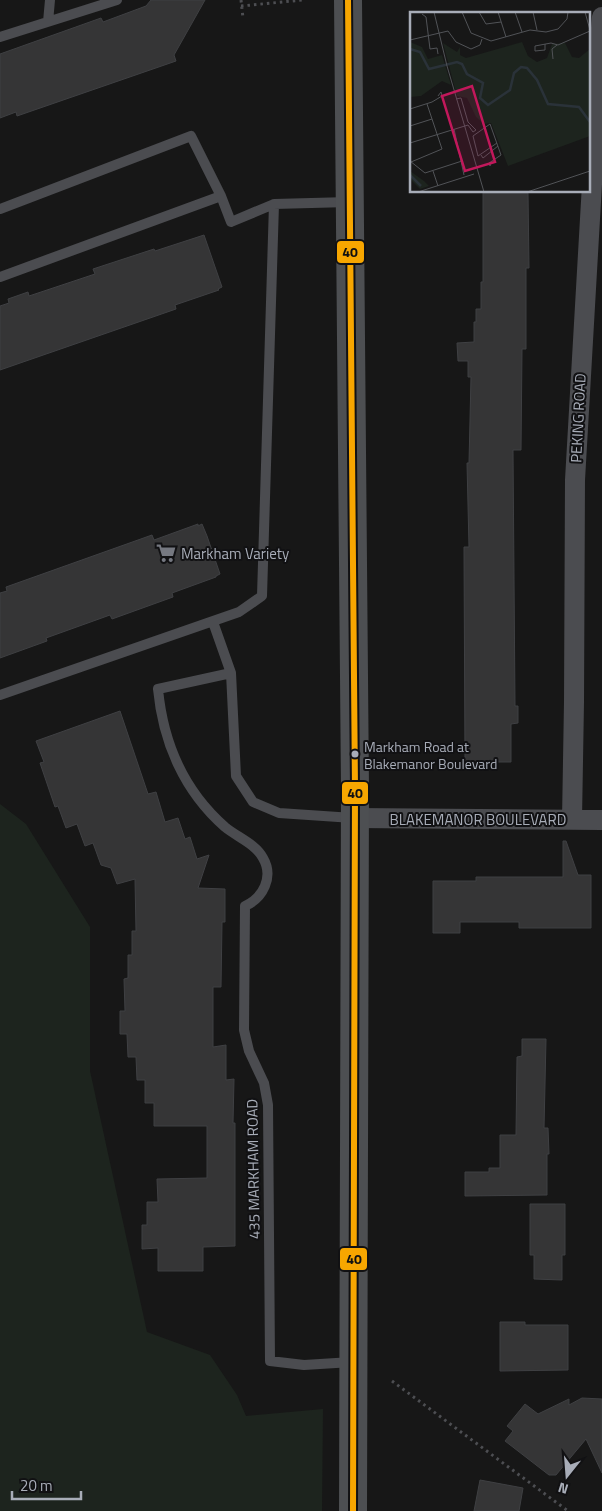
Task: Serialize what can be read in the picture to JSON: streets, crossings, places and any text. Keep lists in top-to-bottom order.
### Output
{
  "streets": {
    "street": ["PEKING ROAD", "BLAKEMANOR BOULEVARD"],
    "lane": ["435 MARKHAM ROAD"]
  },
  "crossings": [
    ["PEKING ROAD", "BLAKEMANOR BOULEVARD"]
  ],
  "places": {
    "supermarket": ["Markham Variety"],
    "other": ["Markham Road at Blakemanor Boulevard"]
  },
  "lines": ["transit line 40"],
  "scale_bar": "20 m",
  "north": "bottom"
}
